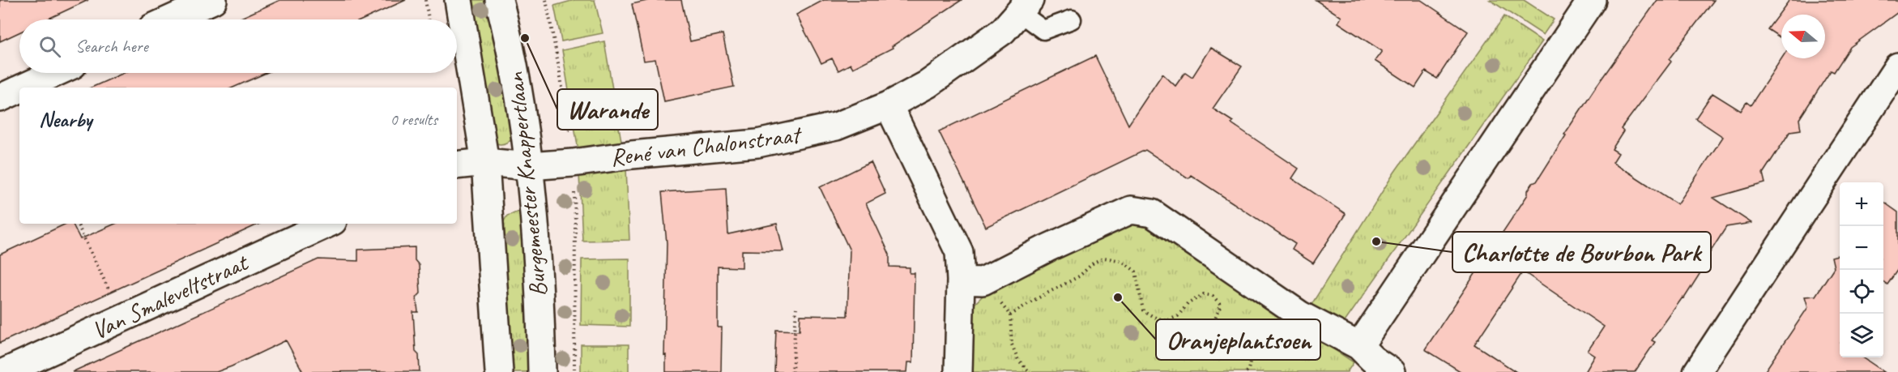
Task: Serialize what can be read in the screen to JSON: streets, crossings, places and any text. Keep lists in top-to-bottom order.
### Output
{
  "streets": {
    "street": ["René van Chalonstraat", "Burgemeester Knappertlaan", "Van Smaleveltstraat"]
  },
  "crossings": [
    ["René van Chalonstraat", "Burgemeester Knappertlaan"]
  ],
  "places": ["Warande", "Charlotte de Bourbon Park", "Oranjeplantsoen"],
  "north": "left",
  "page": {
    "search": "Search here",
    "heading": ["Nearby", "0 results"],
    "map_buttons": ["+", "−"]
  }
}
